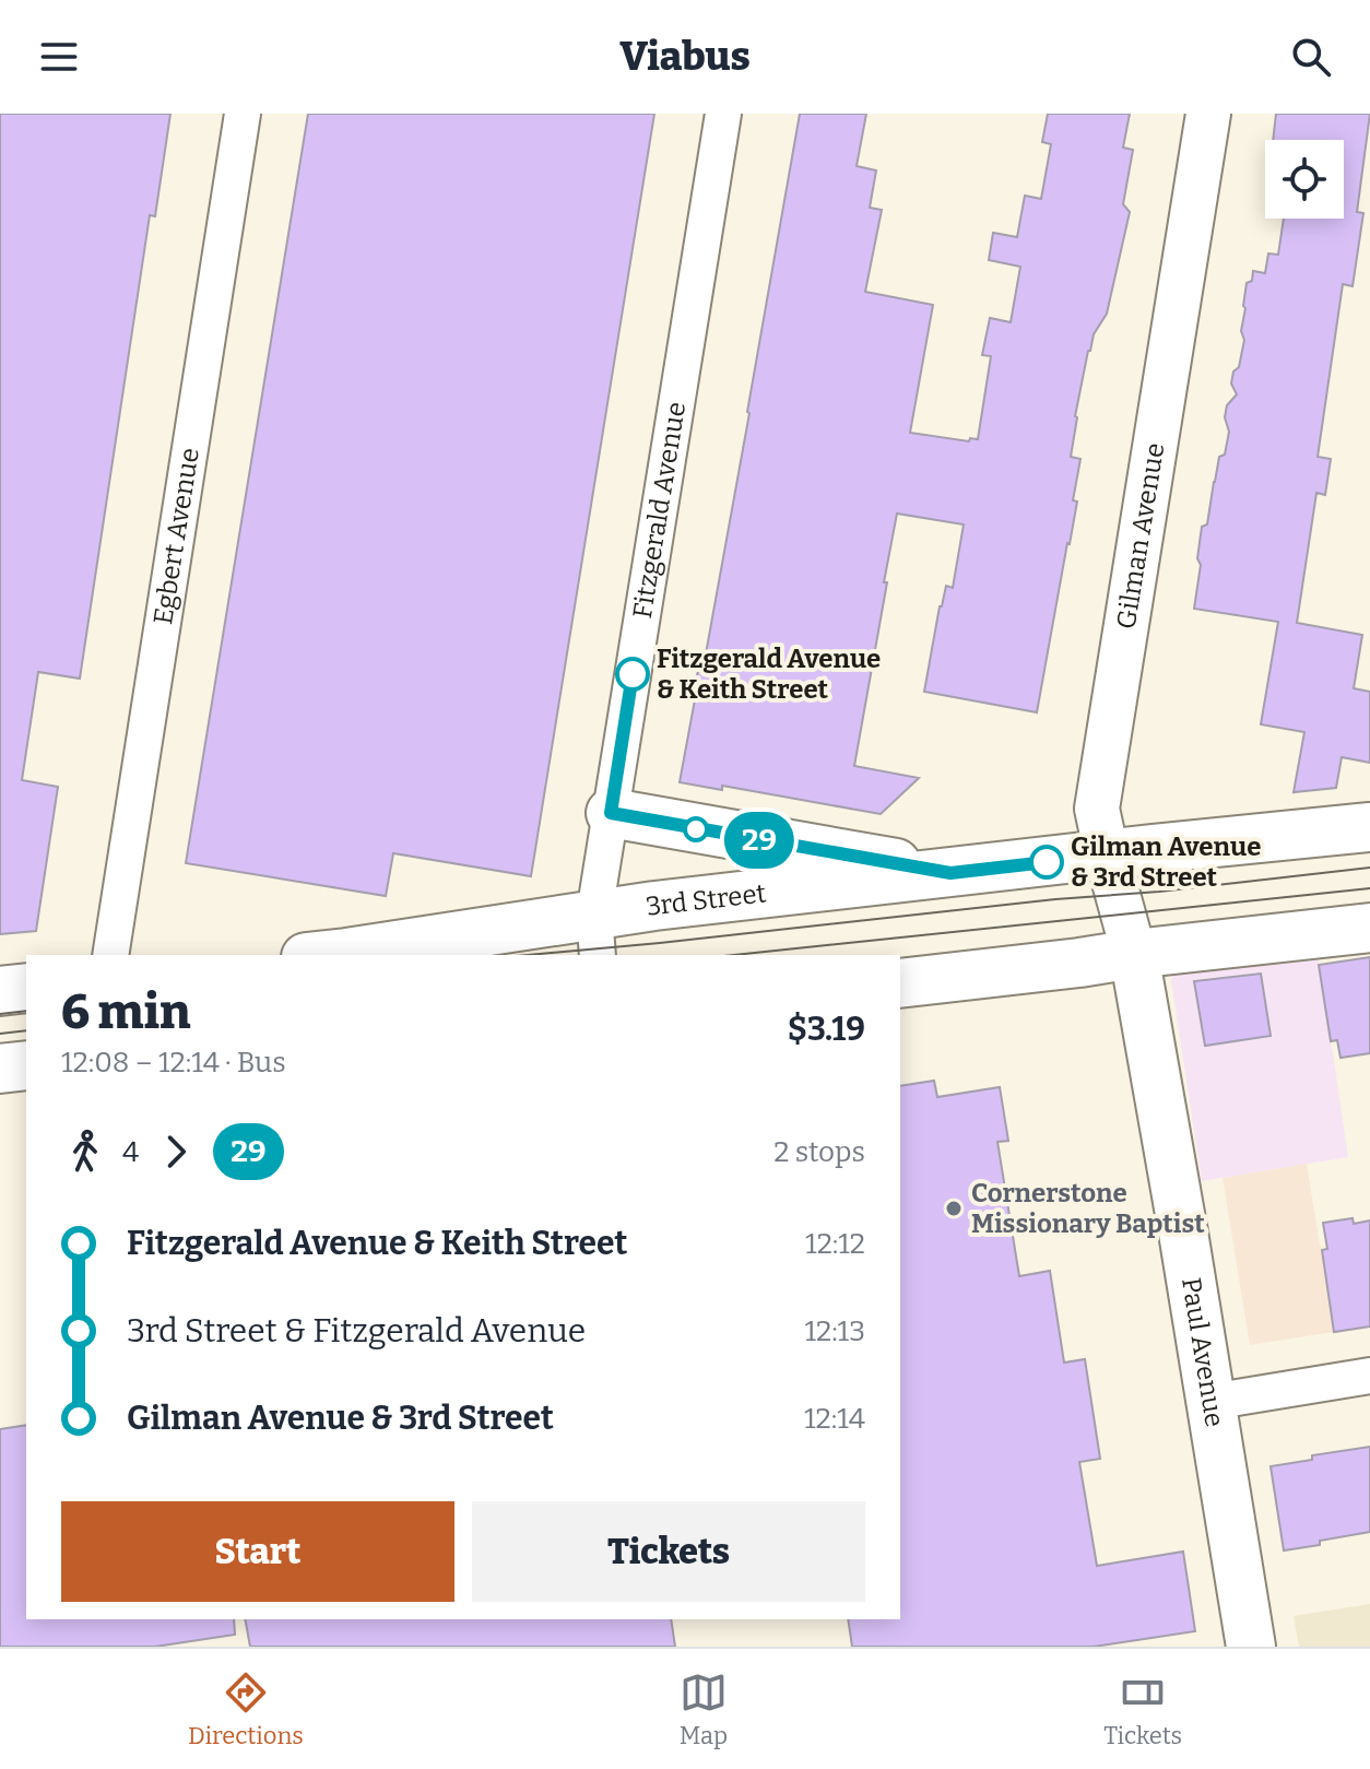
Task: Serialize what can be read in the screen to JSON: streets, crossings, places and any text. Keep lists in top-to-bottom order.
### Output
{
  "streets": {
    "main road": ["3rd Street", "Paul Avenue"],
    "street": ["Fitzgerald Avenue", "Egbert Avenue", "Gilman Avenue"]
  },
  "crossings": [
    ["Fitzgerald Avenue", "3rd Street"],
    ["Gilman Avenue", "3rd Street"],
    ["Gilman Avenue", "Paul Avenue"]
  ],
  "places": ["Fitzgerald Avenue & Keith Street", "Gilman Avenue & 3rd Street", "Cornerstone Missionary Baptist"],
  "lines": ["bus line 29"],
  "page": {
    "header": "Viabus",
    "on_map": "29",
    "heading": ["6 min", "12:08 – 12:14 · Bus", "$3.19"],
    "legs": ["4", "29", "2 stops"],
    "list": [
      {
        "name": "Fitzgerald Avenue & Keith Street",
        "value": "12:12"
      },
      {
        "name": "3rd Street & Fitzgerald Avenue",
        "value": "12:13"
      },
      {
        "name": "Gilman Avenue & 3rd Street",
        "value": "12:14"
      }
    ],
    "buttons": ["Start", "Tickets"],
    "tabs": ["Directions", "Map", "Tickets"]
  }
}
